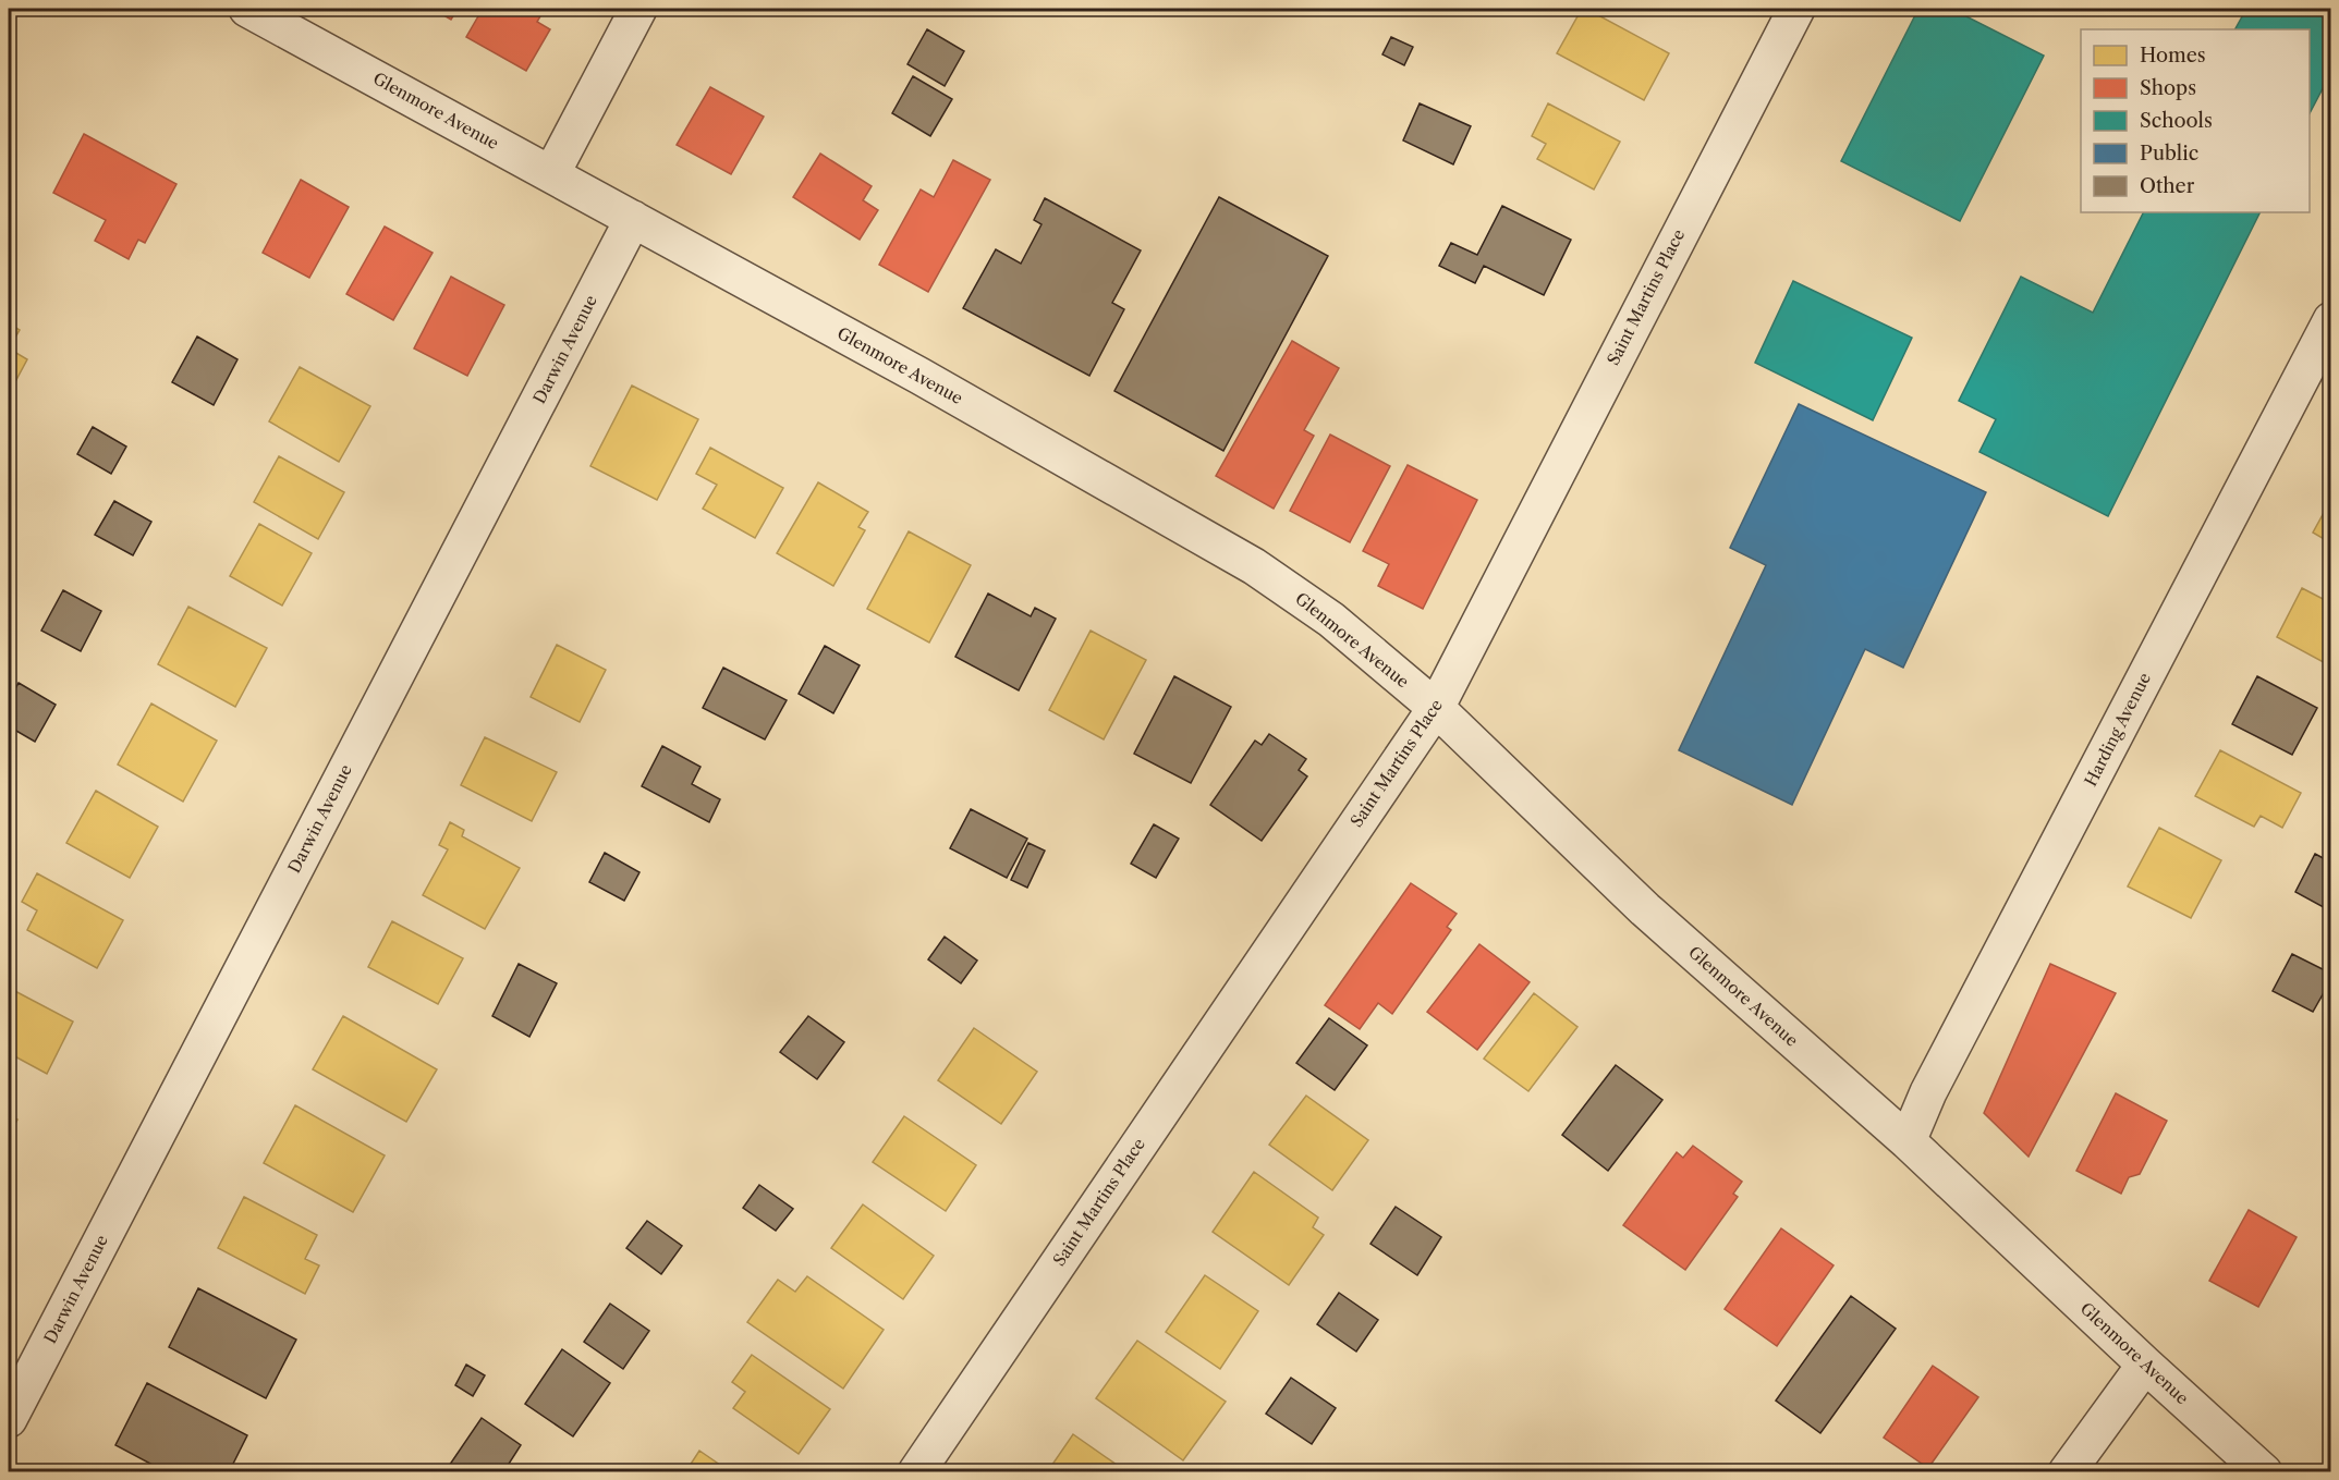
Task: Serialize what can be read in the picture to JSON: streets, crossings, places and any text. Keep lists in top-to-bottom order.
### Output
{
  "streets": {
    "street": [
      "Glenmore Avenue",
      "Saint Martins Place",
      "Darwin Avenue",
      "Harding Avenue"
    ]
  },
  "crossings": [
    ["Glenmore Avenue", "Saint Martins Place"],
    ["Glenmore Avenue", "Darwin Avenue"],
    ["Glenmore Avenue", "Harding Avenue"]
  ],
  "legend": [
    "Homes",
    "Shops",
    "Schools",
    "Public",
    "Other"
  ]
}
